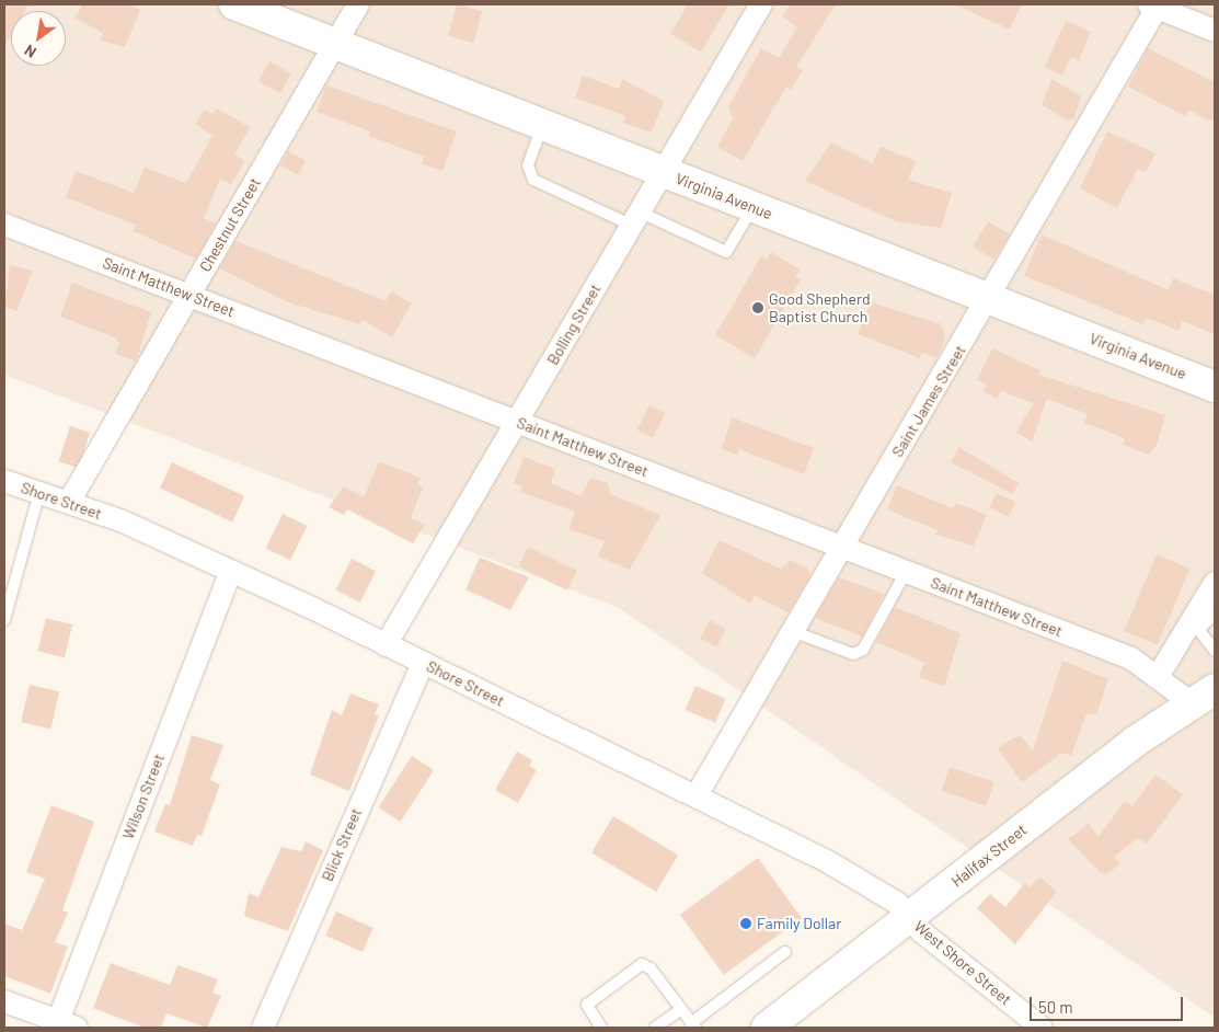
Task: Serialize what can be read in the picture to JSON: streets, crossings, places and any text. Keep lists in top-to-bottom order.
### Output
{
  "streets": {
    "street": [
      "Virginia Avenue",
      "Chestnut Street",
      "Saint Matthew Street",
      "Bolling Street",
      "Saint James Street",
      "Shore Street",
      "Wilson Street",
      "Blick Street",
      "Halifax Street",
      "West Shore Street"
    ]
  },
  "crossings": [
    ["Virginia Avenue", "Chestnut Street"],
    ["Virginia Avenue", "Bolling Street"],
    ["Virginia Avenue", "Saint James Street"],
    ["Chestnut Street", "Saint Matthew Street"],
    ["Chestnut Street", "Shore Street"],
    ["Saint Matthew Street", "Bolling Street"],
    ["Saint Matthew Street", "Saint James Street"],
    ["Saint Matthew Street", "Halifax Street"],
    ["Bolling Street", "Shore Street"],
    ["Saint James Street", "Shore Street"],
    ["Shore Street", "Wilson Street"],
    ["Shore Street", "Blick Street"],
    ["Shore Street", "Halifax Street"],
    ["Shore Street", "West Shore Street"],
    ["Halifax Street", "West Shore Street"]
  ],
  "places": ["Good Shepherd Baptist Church", "Family Dollar"],
  "scale_bar": "50 m",
  "north": "bottom left"
}
